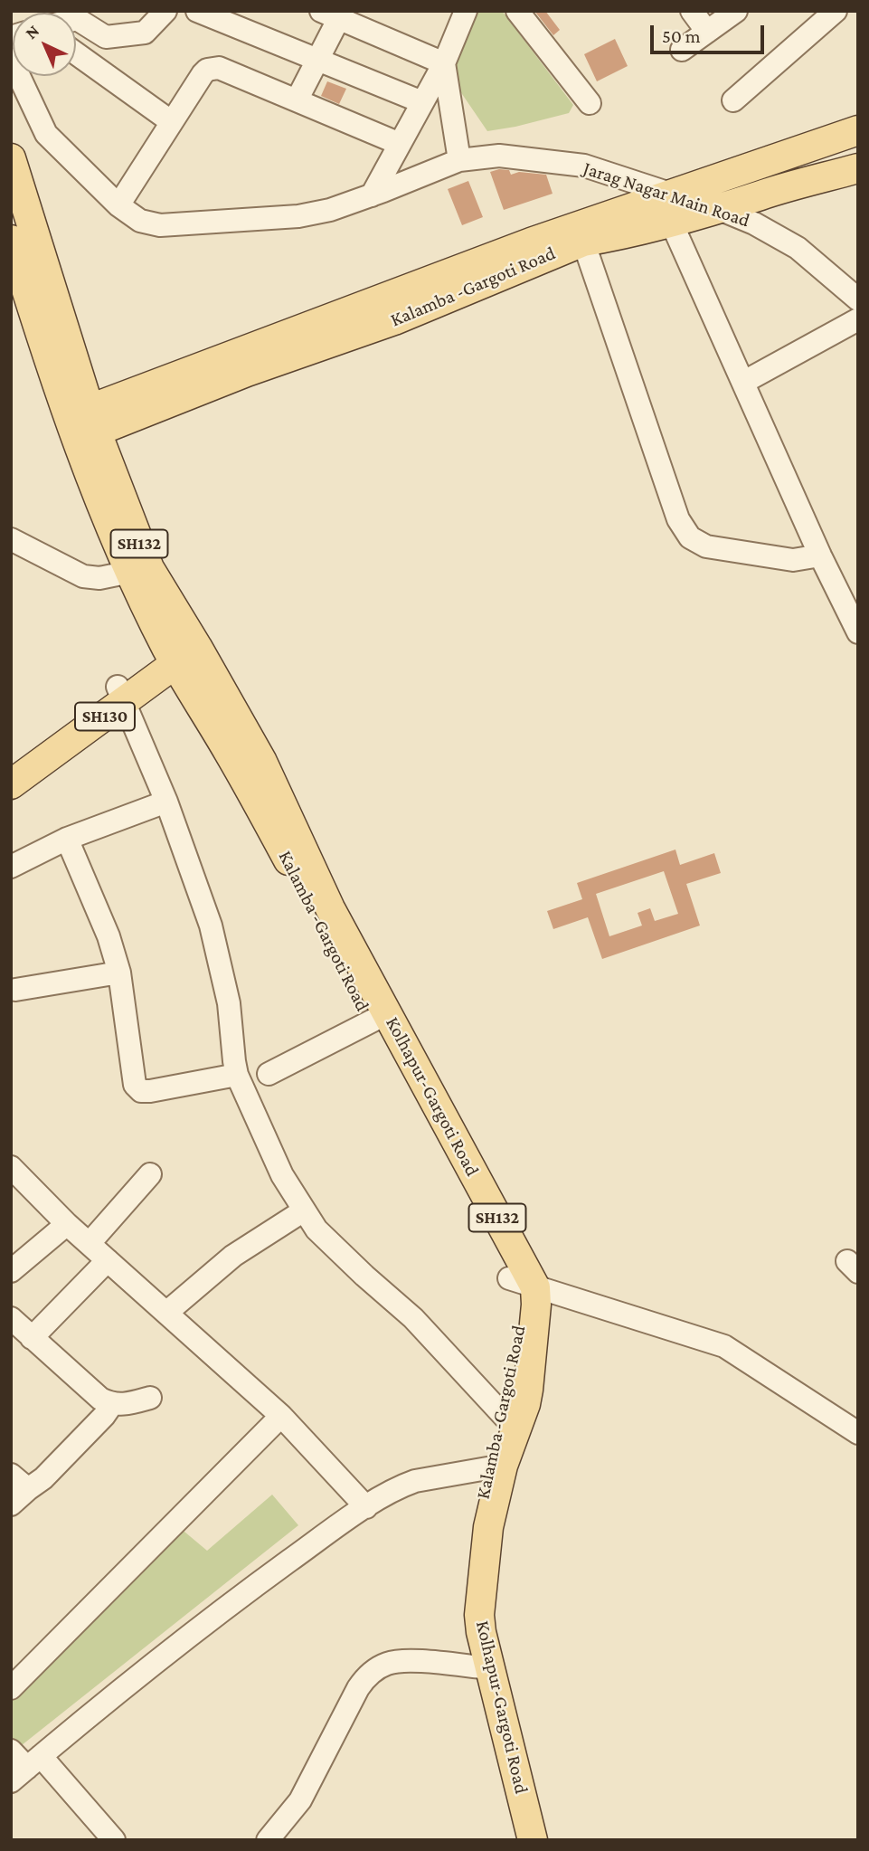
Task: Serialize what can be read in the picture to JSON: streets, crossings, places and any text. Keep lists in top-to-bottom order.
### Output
{
  "streets": {
    "main road": [
      "Kalamba -Gargoti Road",
      "SH132",
      "SH130",
      "Kolhapur-Gargoti Road"
    ],
    "street": ["Jarag Nagar Main Road"]
  },
  "crossings": [
    ["Jarag Nagar Main Road", "Kalamba -Gargoti Road"],
    ["Kalamba -Gargoti Road", "Kolhapur-Gargoti Road"],
    ["SH130", "Kolhapur-Gargoti Road"]
  ],
  "scale_bar": "50 m",
  "north": "top left"
}
